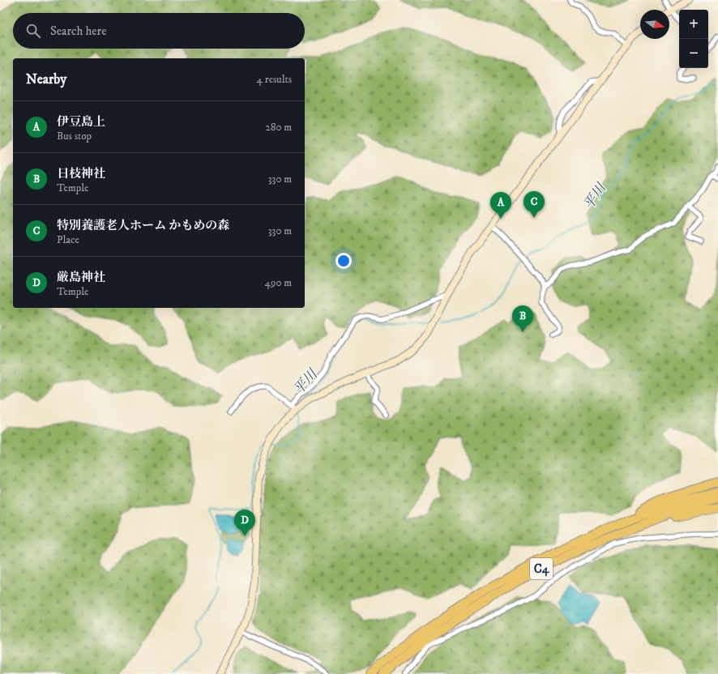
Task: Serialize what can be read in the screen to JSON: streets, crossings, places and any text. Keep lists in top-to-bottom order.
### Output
{
  "streets": {
    "highway": ["C4"]
  },
  "water": ["平川"],
  "north": "right",
  "page": {
    "map_buttons": ["+", "−"],
    "search": "Search here",
    "heading": ["Nearby", "4 results"],
    "list": [
      {
        "mark": "A",
        "name": "伊豆島上",
        "note": "Bus stop",
        "value": "280 m"
      },
      {
        "mark": "B",
        "name": "日枝神社",
        "note": "Temple",
        "value": "330 m"
      },
      {
        "mark": "C",
        "name": "特別養護老人ホーム かもめの森",
        "note": "Place",
        "value": "330 m"
      },
      {
        "mark": "D",
        "name": "厳島神社",
        "note": "Temple",
        "value": "490 m"
      }
    ],
    "pins": [
      "C",
      "A",
      "B",
      "D"
    ]
  }
}
